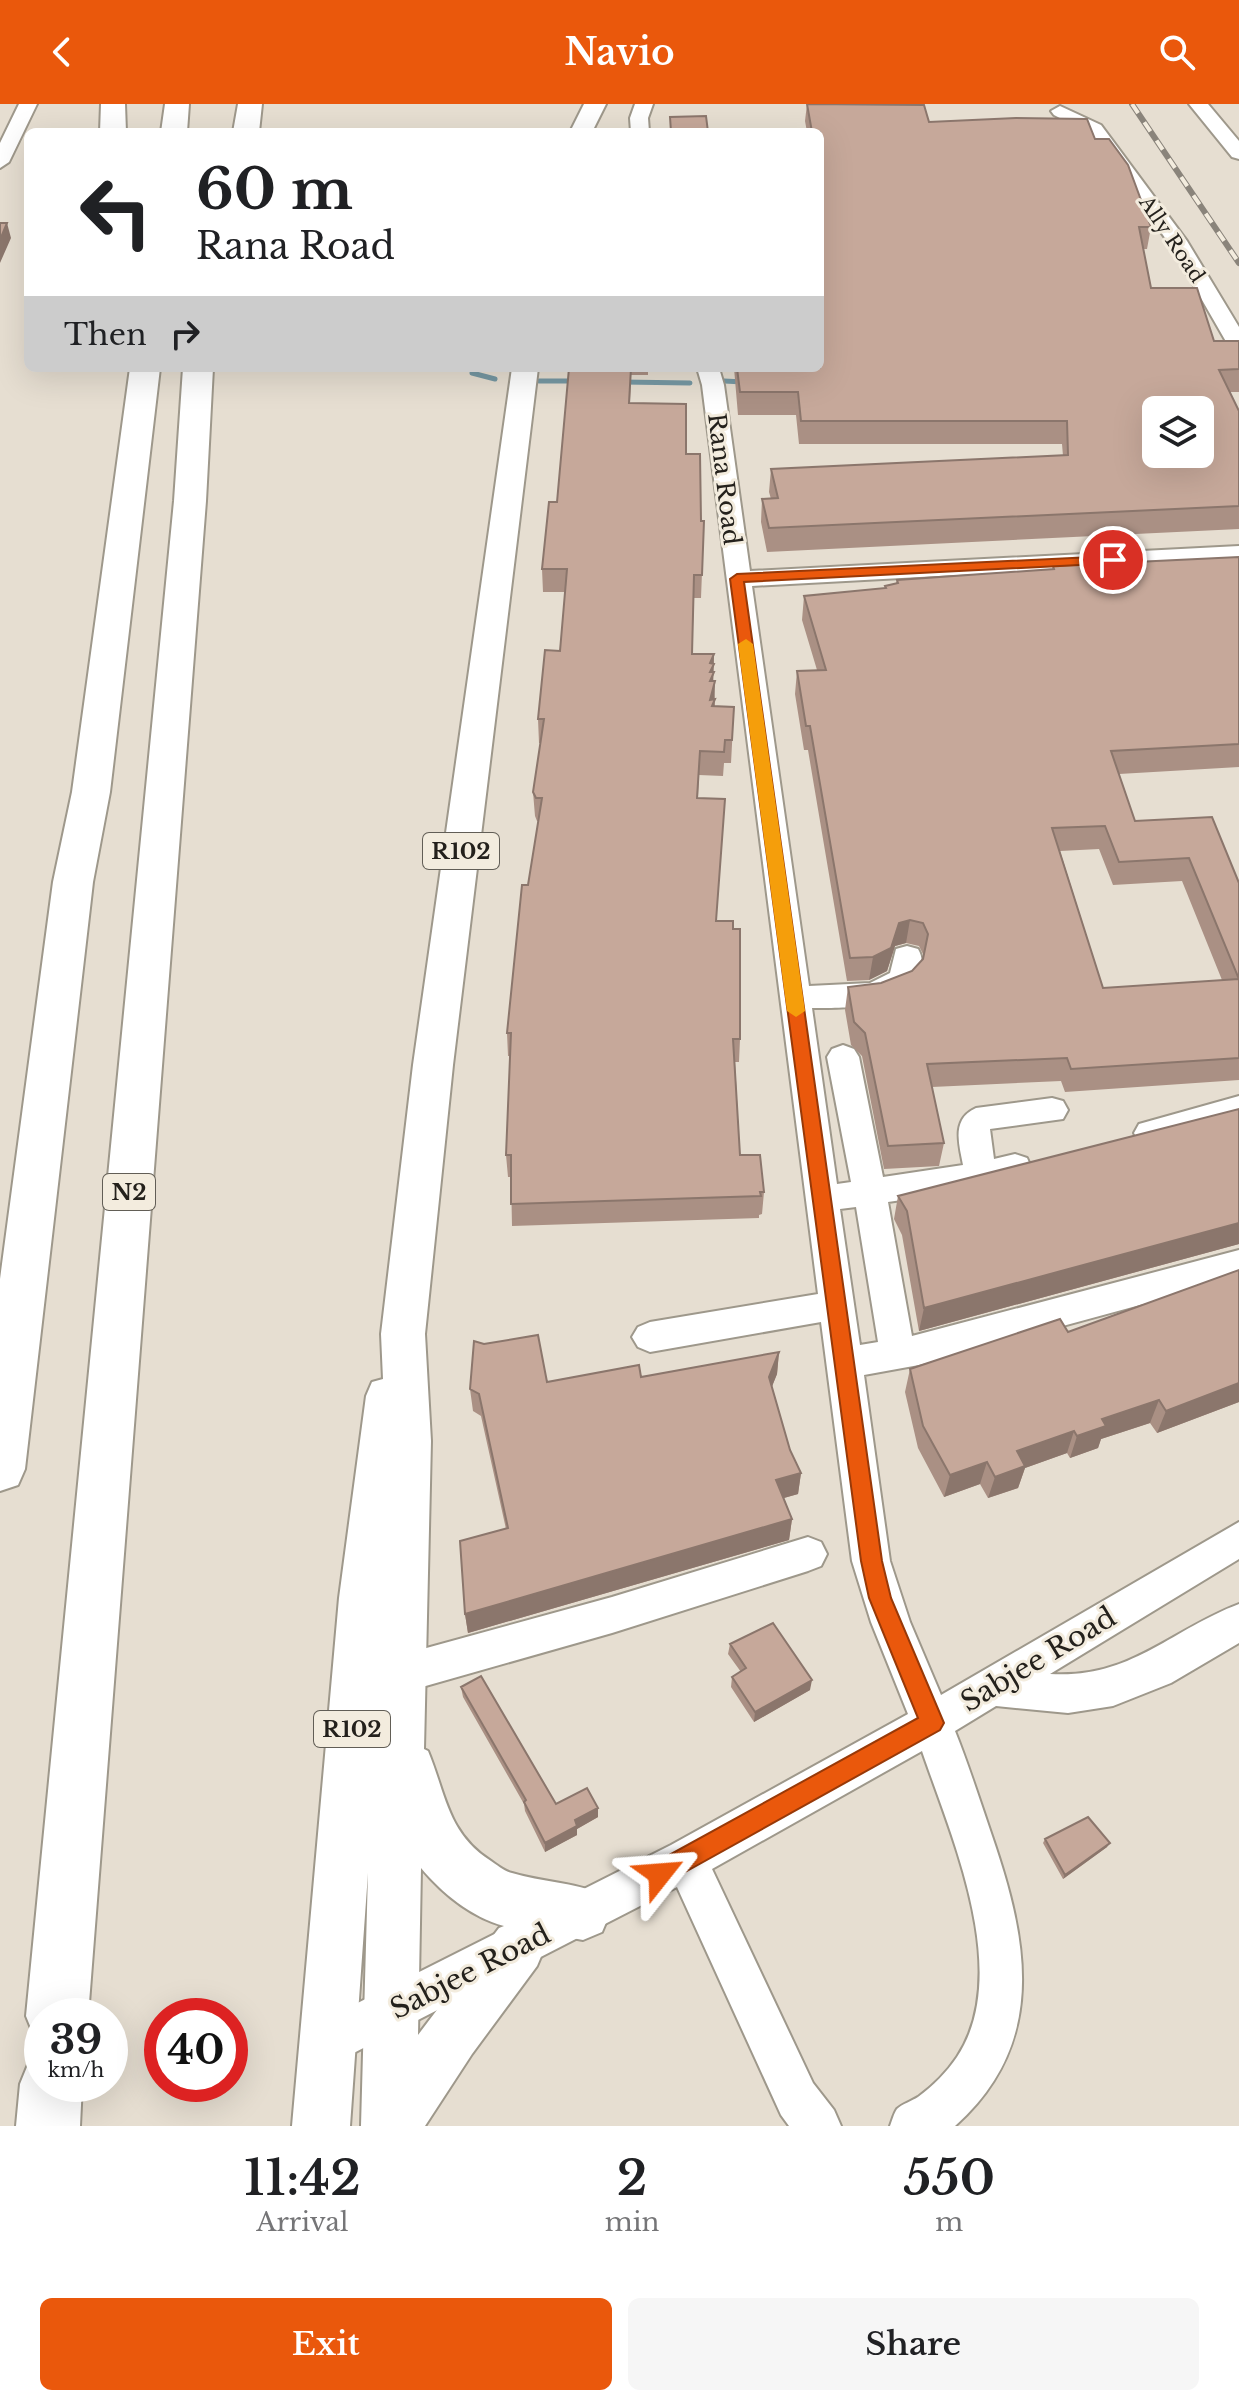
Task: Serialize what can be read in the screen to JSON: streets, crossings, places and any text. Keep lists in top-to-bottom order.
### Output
{
  "streets": {
    "highway": ["N2"],
    "main road": ["R102"],
    "street": ["Ally Road", "Rana Road", "Sabjee Road"]
  },
  "crossings": [
    ["Rana Road", "Sabjee Road"],
    ["R102", "Sabjee Road"]
  ],
  "page": {
    "header": "Navio",
    "turn": ["60 m", "Rana Road"],
    "then": "Then",
    "speed": "39 km/h",
    "limit": "40",
    "eta": [
      "11:42",
      "Arrival",
      "2",
      "min",
      "550",
      "m"
    ],
    "buttons": ["Exit", "Share"]
  }
}
